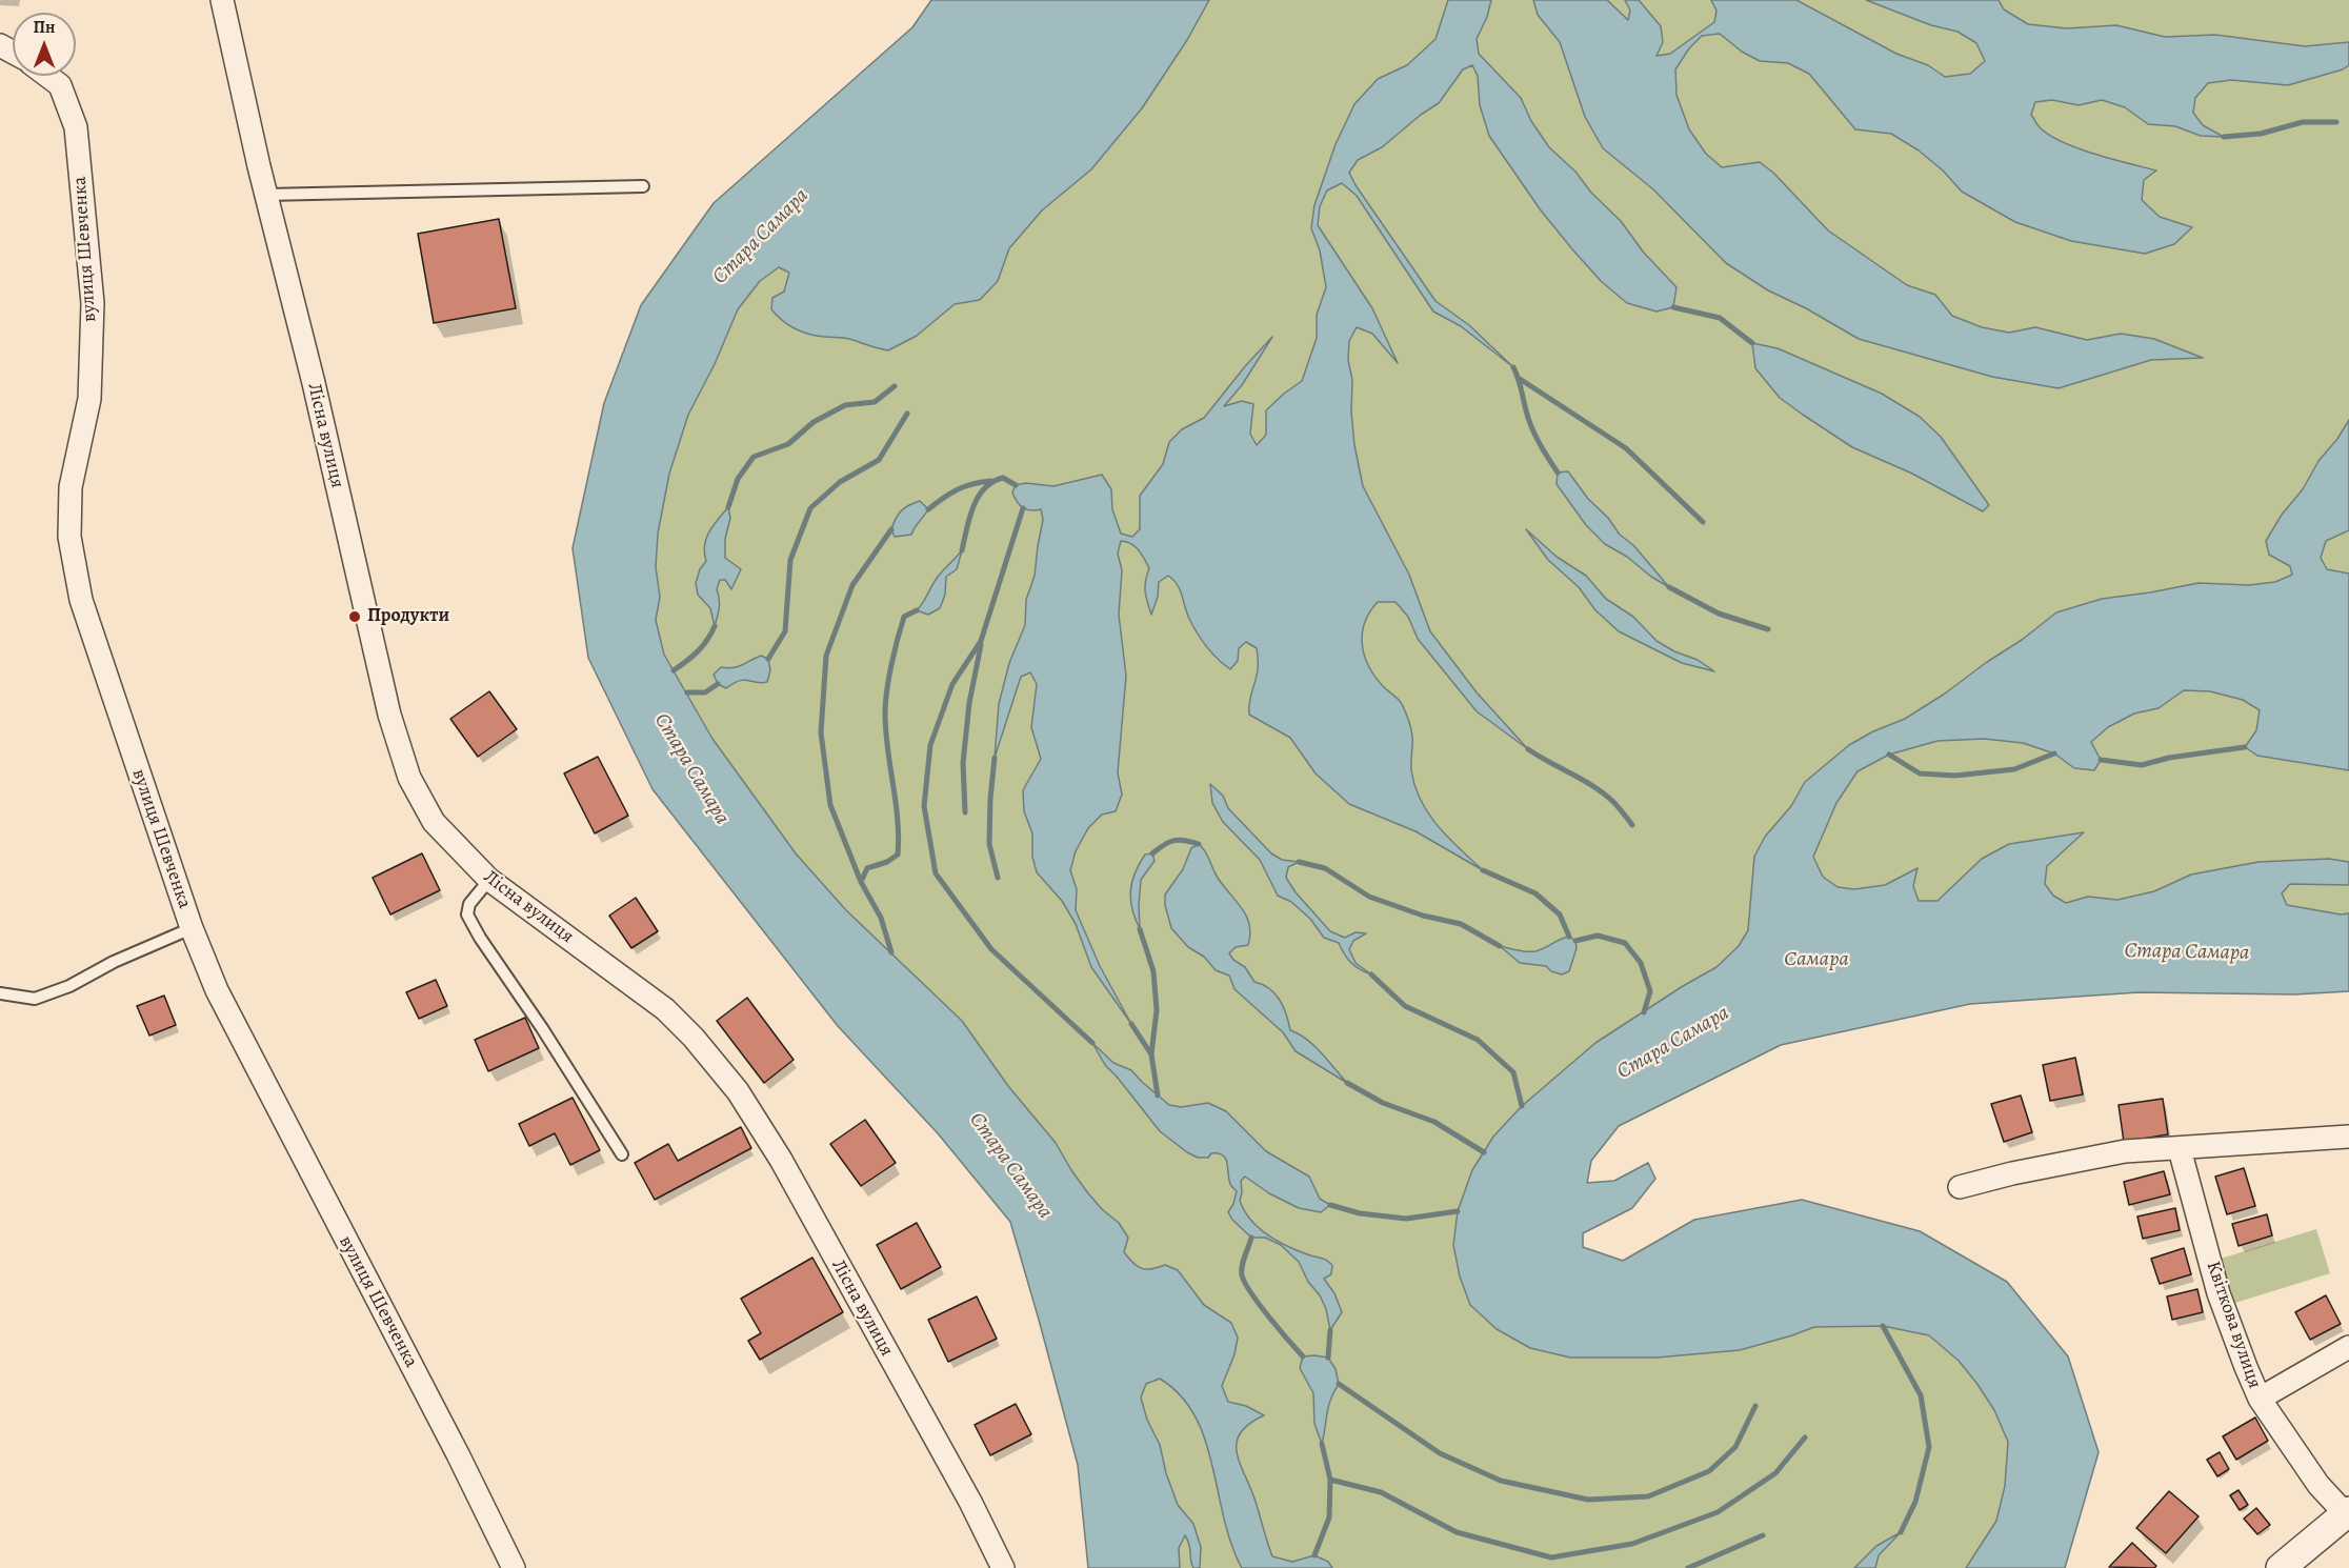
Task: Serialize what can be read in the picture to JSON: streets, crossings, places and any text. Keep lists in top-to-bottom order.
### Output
{
  "streets": {
    "street": ["вулиця Шевченка", "Лісна вулиця", "Квіткова вулиця"]
  },
  "water": ["Стара Самара", "Самара"],
  "places": ["Продукти"],
  "north": "top"
}
